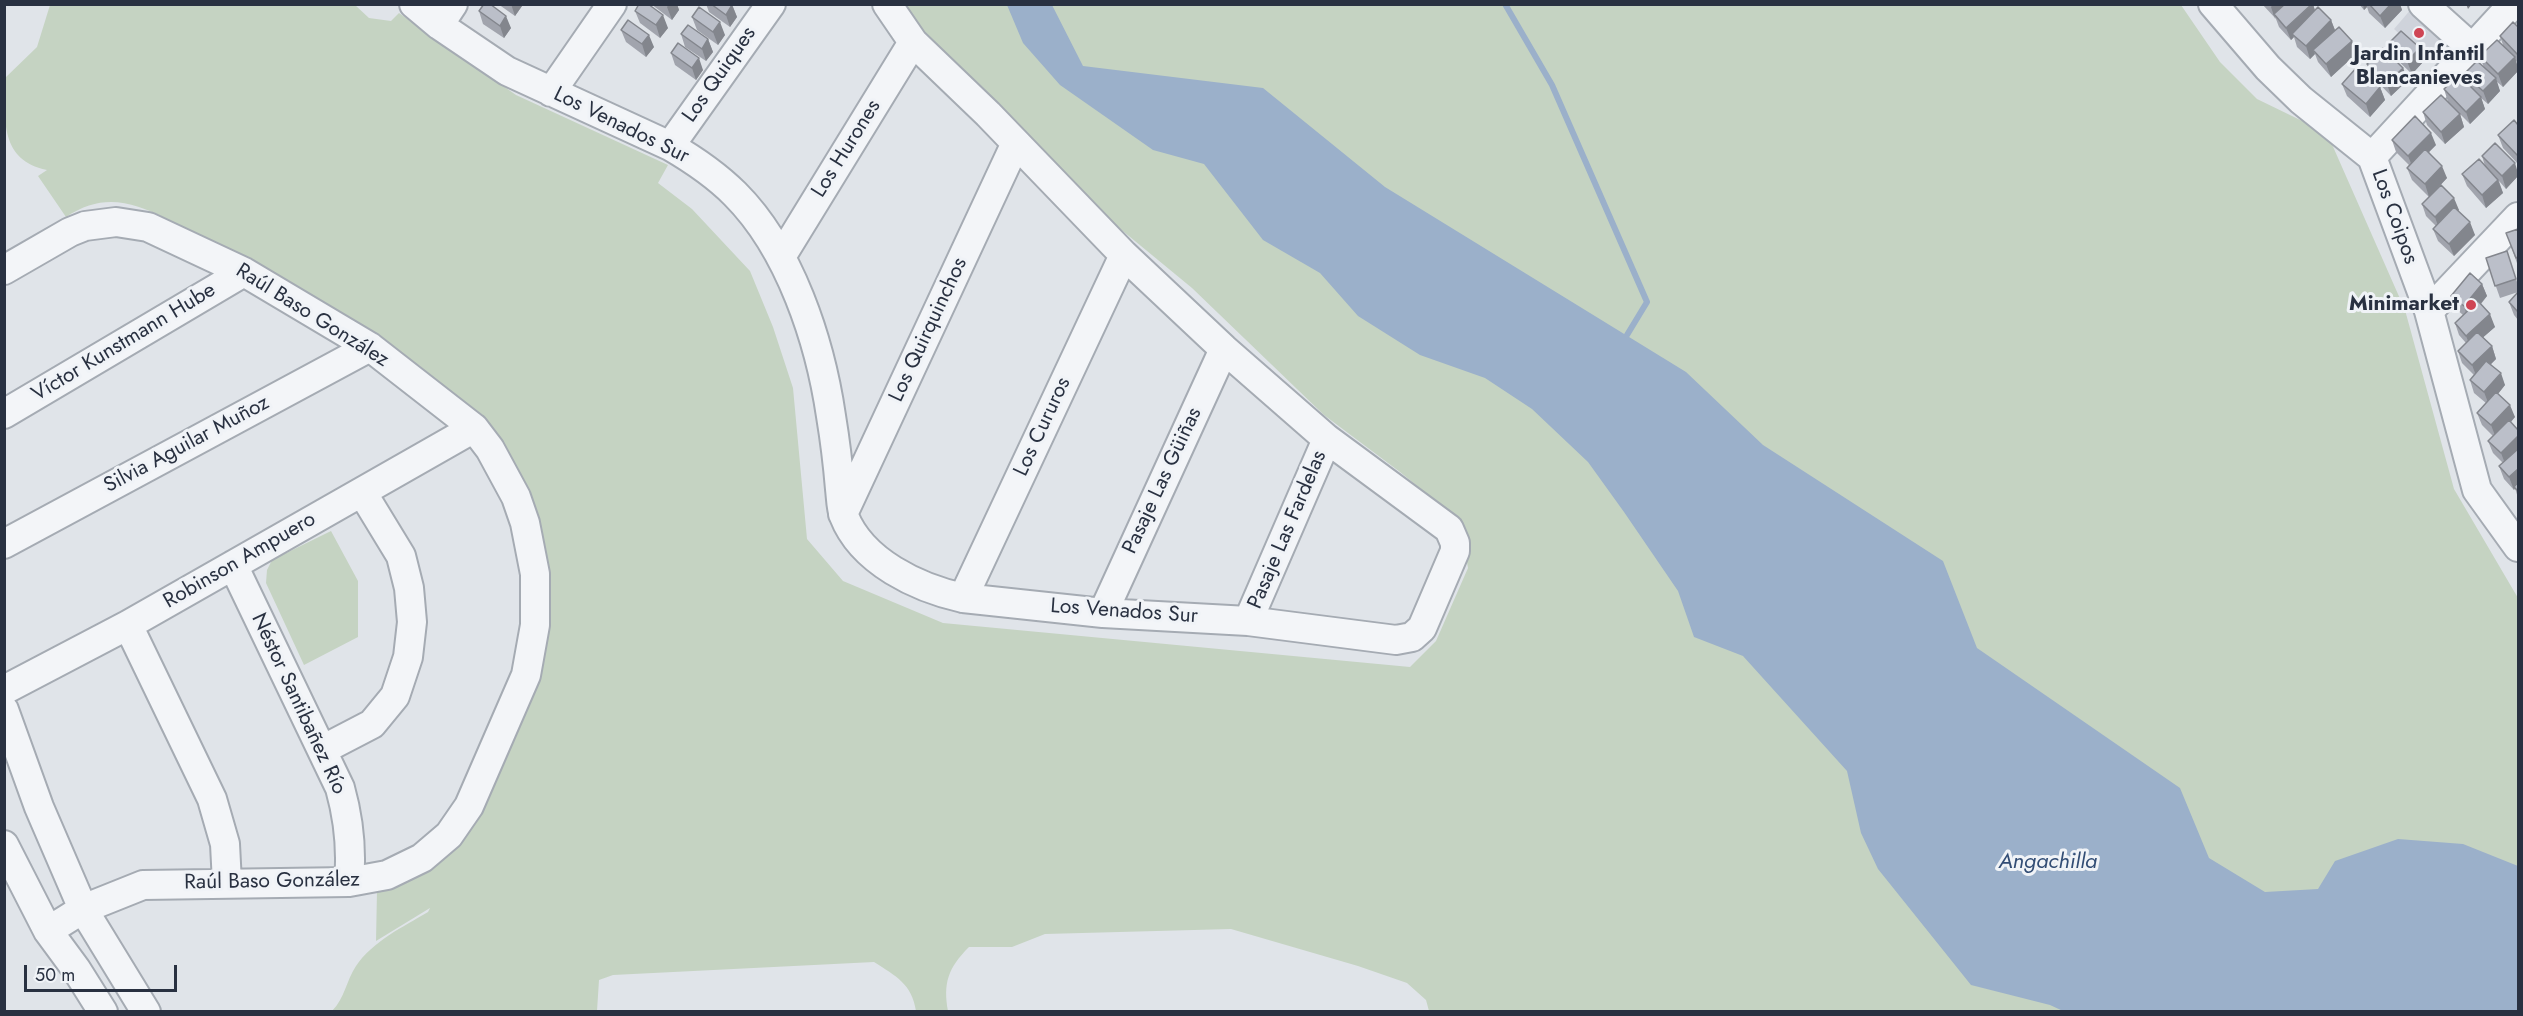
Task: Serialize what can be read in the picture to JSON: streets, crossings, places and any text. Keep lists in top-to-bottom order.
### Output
{
  "streets": {
    "street": [
      "Los Quiques",
      "Los Venados Sur",
      "Los Hurones",
      "Los Coipos",
      "Raúl Baso González",
      "Los Quirquinchos",
      "Víctor Kunstmann Hube",
      "Los Cururos",
      "Silvia Aguilar Muñoz",
      "Pasaje Las Güiñas",
      "Pasaje Las Fardelas",
      "Robinson Ampuero",
      "Néstor Santibañez Río"
    ]
  },
  "crossings": [
    ["Los Quiques", "Los Venados Sur"],
    ["Los Venados Sur", "Los Hurones"],
    ["Los Venados Sur", "Los Quirquinchos"],
    ["Los Venados Sur", "Los Cururos"],
    ["Los Venados Sur", "Pasaje Las Güiñas"],
    ["Los Venados Sur", "Pasaje Las Fardelas"],
    ["Raúl Baso González", "Víctor Kunstmann Hube"],
    ["Raúl Baso González", "Silvia Aguilar Muñoz"],
    ["Raúl Baso González", "Robinson Ampuero"],
    ["Raúl Baso González", "Néstor Santibañez Río"],
    ["Robinson Ampuero", "Néstor Santibañez Río"]
  ],
  "water": ["Angachilla"],
  "places": ["Jardin Infantil Blancanieves", "Minimarket"],
  "scale_bar": "50 m"
}
